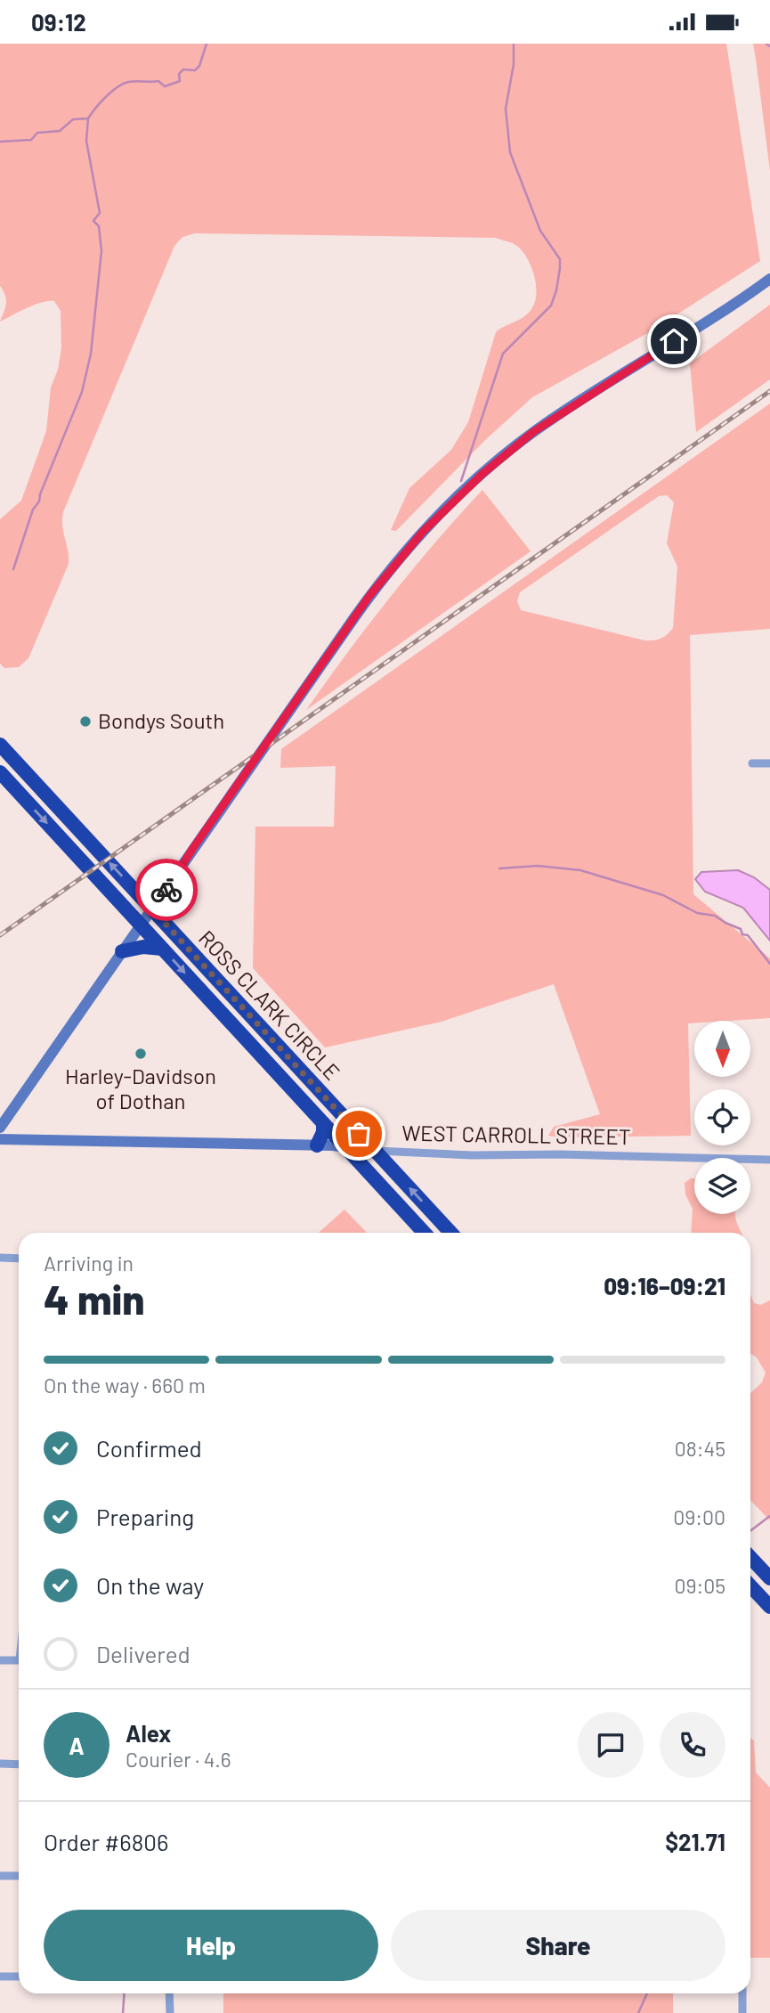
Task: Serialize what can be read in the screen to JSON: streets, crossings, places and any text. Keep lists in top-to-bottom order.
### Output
{
  "streets": {
    "highway": ["ROSS CLARK CIRCLE"],
    "street": ["WEST CARROLL STREET"]
  },
  "crossings": [
    ["ROSS CLARK CIRCLE", "WEST CARROLL STREET"]
  ],
  "places": ["Bondys South", "Harley-Davidson of Dothan"],
  "north": "bottom",
  "page": {
    "status": "09:12",
    "heading": ["4 min", "Arriving in", "09:16–09:21"],
    "panel": [
      "Alex",
      "Courier · 4.6",
      "Order #6806",
      "$21.71"
    ],
    "bar": "On the way · 660 m",
    "list": [
      ["Confirmed", "08:45"],
      ["Preparing", "09:00"],
      ["On the way", "09:05"],
      "Delivered"
    ],
    "round": "A",
    "buttons": ["Help", "Share"]
  }
}
